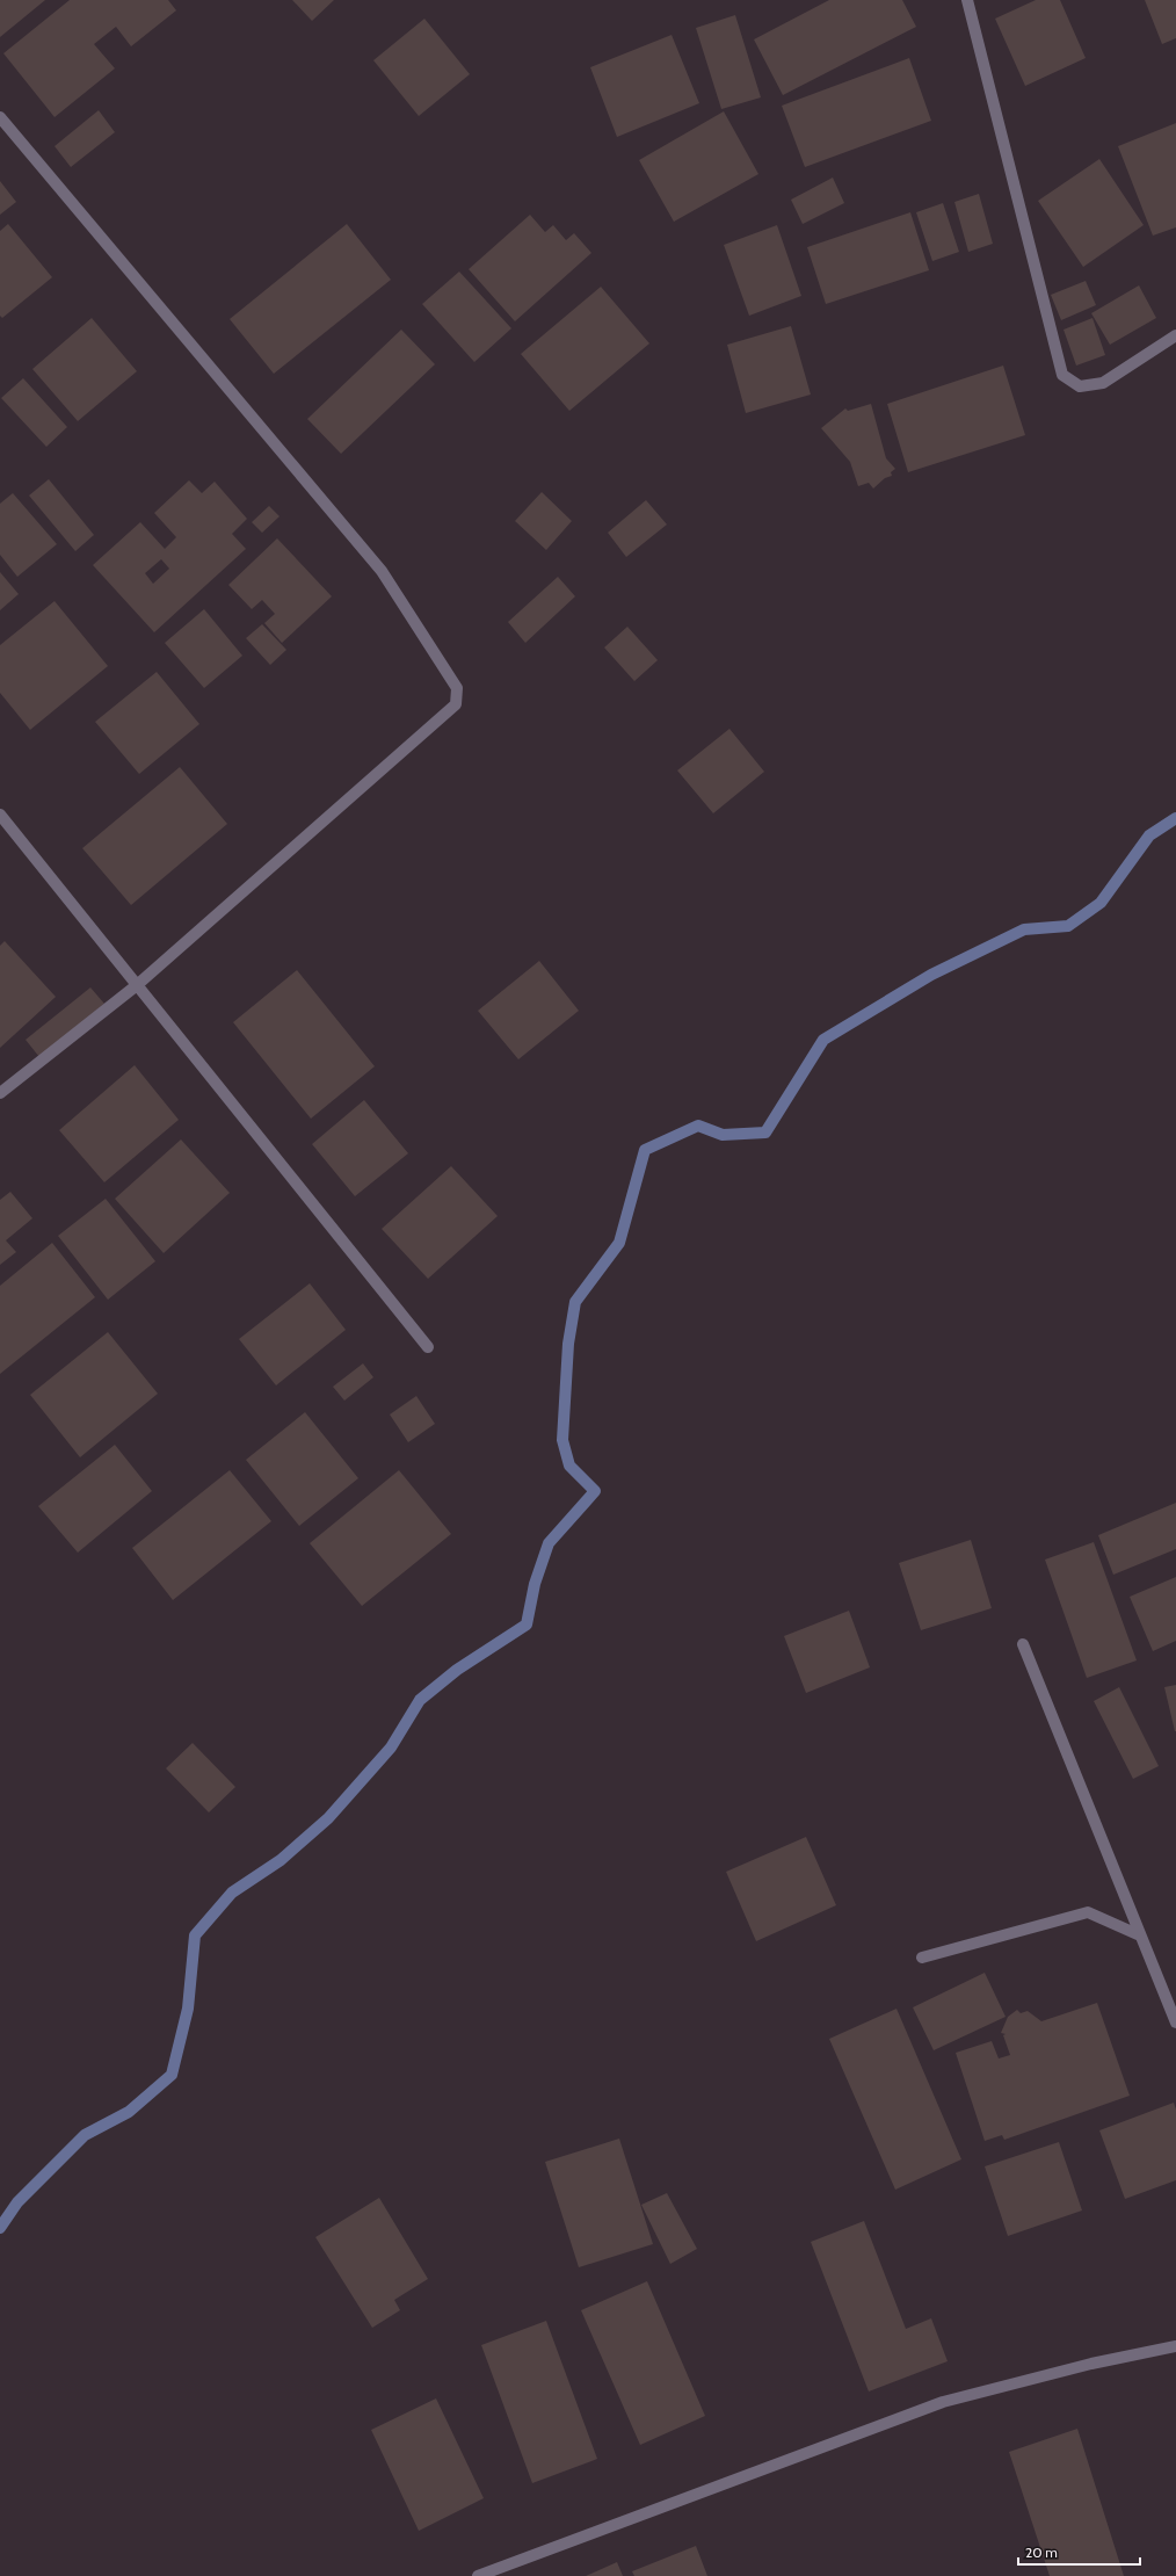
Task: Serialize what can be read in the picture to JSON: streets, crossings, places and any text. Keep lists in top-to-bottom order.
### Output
{
  "scale_bar": "20 m"
}
